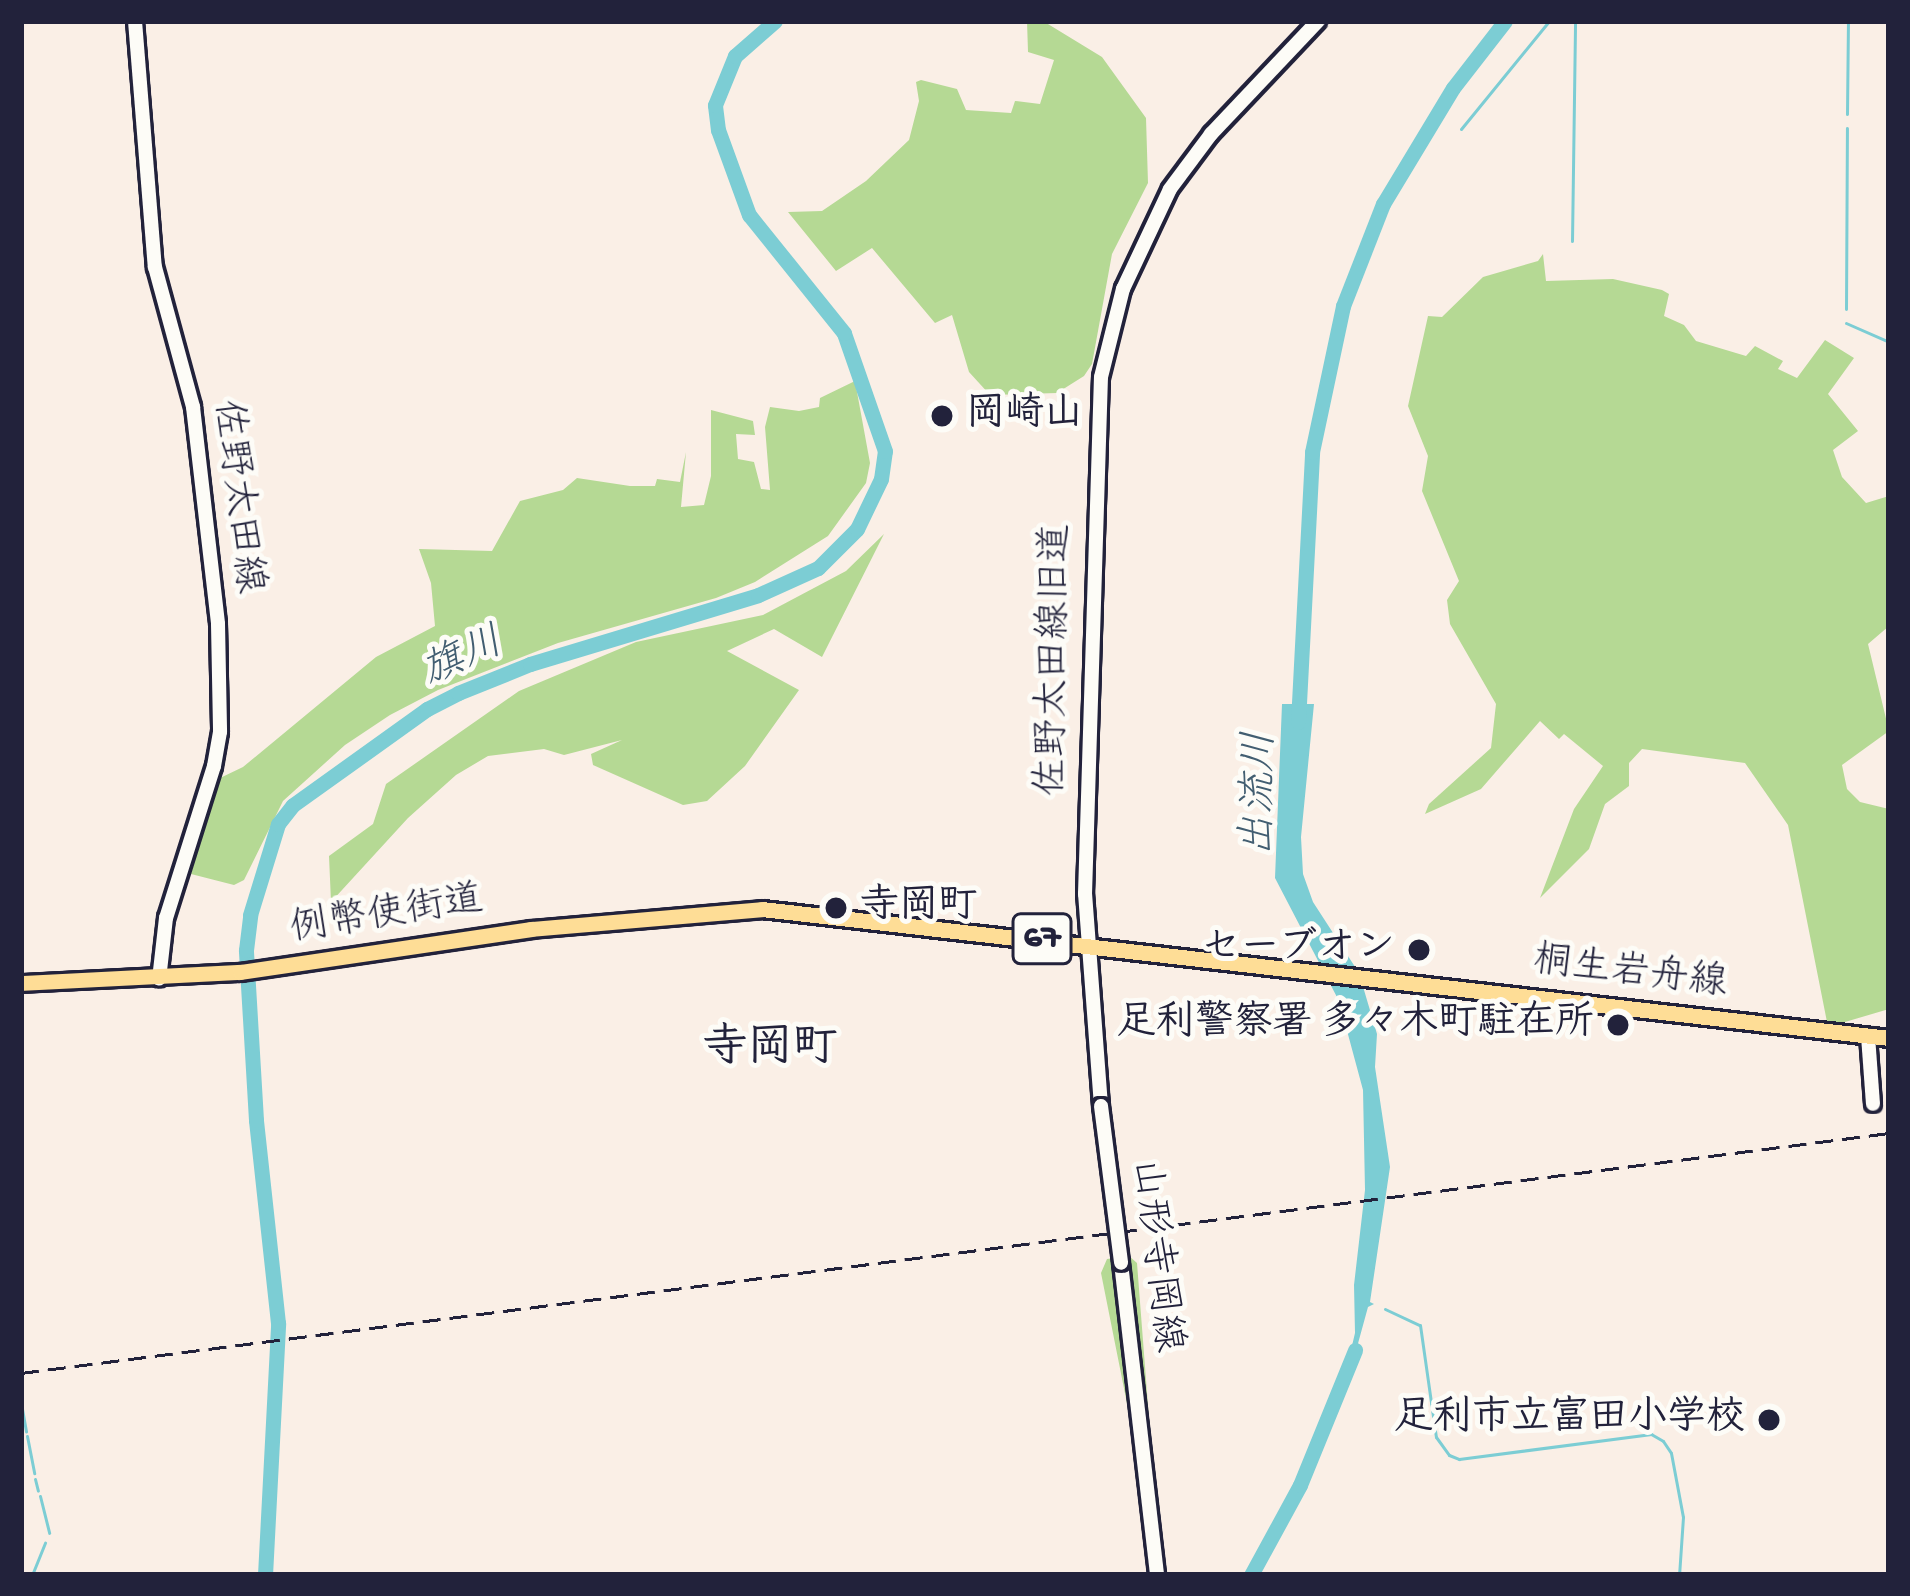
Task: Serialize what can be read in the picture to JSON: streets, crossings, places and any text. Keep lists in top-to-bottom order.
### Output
{
  "streets": {
    "main road": [
      "佐野太田線",
      "佐野太田線旧道",
      "例幣使街道",
      "67",
      "桐生岩舟線",
      "山形寺岡線"
    ]
  },
  "crossings": [
    ["佐野太田線", "例幣使街道"],
    ["佐野太田線旧道", "例幣使街道"],
    ["佐野太田線旧道", "桐生岩舟線"],
    ["佐野太田線旧道", "山形寺岡線"],
    ["例幣使街道", "桐生岩舟線"],
    ["例幣使街道", "山形寺岡線"],
    ["桐生岩舟線", "山形寺岡線"]
  ],
  "districts": ["寺岡町"],
  "water": ["旗川", "出流川"],
  "places": [
    "岡崎山",
    "寺岡町",
    "セーブオン",
    "足利警察署 多々木町駐在所",
    "足利市立富田小学校"
  ]
}
